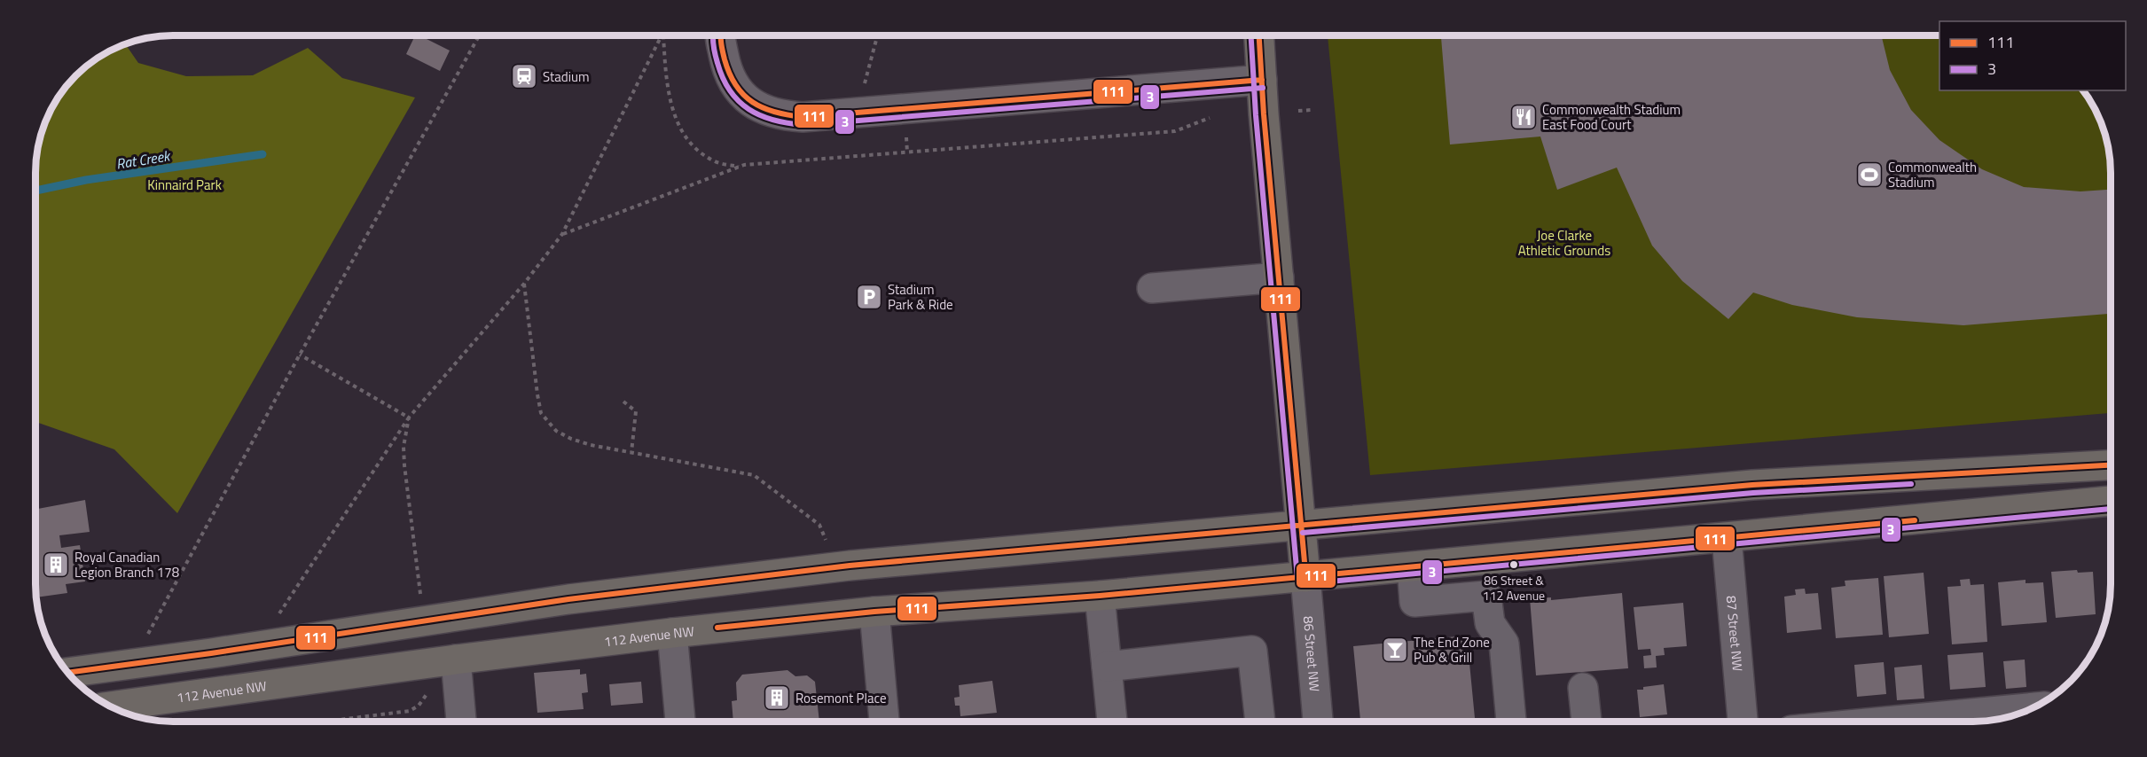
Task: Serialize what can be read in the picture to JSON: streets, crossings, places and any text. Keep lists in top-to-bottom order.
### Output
{
  "streets": {
    "main road": ["112 Avenue NW"],
    "street": ["87 Street NW", "86 Street NW"]
  },
  "crossings": [
    ["87 Street NW", "112 Avenue NW"],
    ["112 Avenue NW", "86 Street NW"]
  ],
  "water": ["Rat Creek"],
  "parks": ["Kinnaird Park", "Joe Clarke Athletic Grounds"],
  "places": {
    "station": ["Stadium"],
    "restaurant": ["Commonwealth Stadium East Food Court"],
    "sports": ["Commonwealth Stadium"],
    "parking": ["Stadium Park & Ride"],
    "building": ["Royal Canadian Legion Branch 178", "Rosemont Place"],
    "other": ["86 Street & 112 Avenue"],
    "bar": ["The End Zone Pub & Grill"]
  },
  "lines": ["transit line 111", "transit line 3"],
  "legend": ["111", "3"]
}
